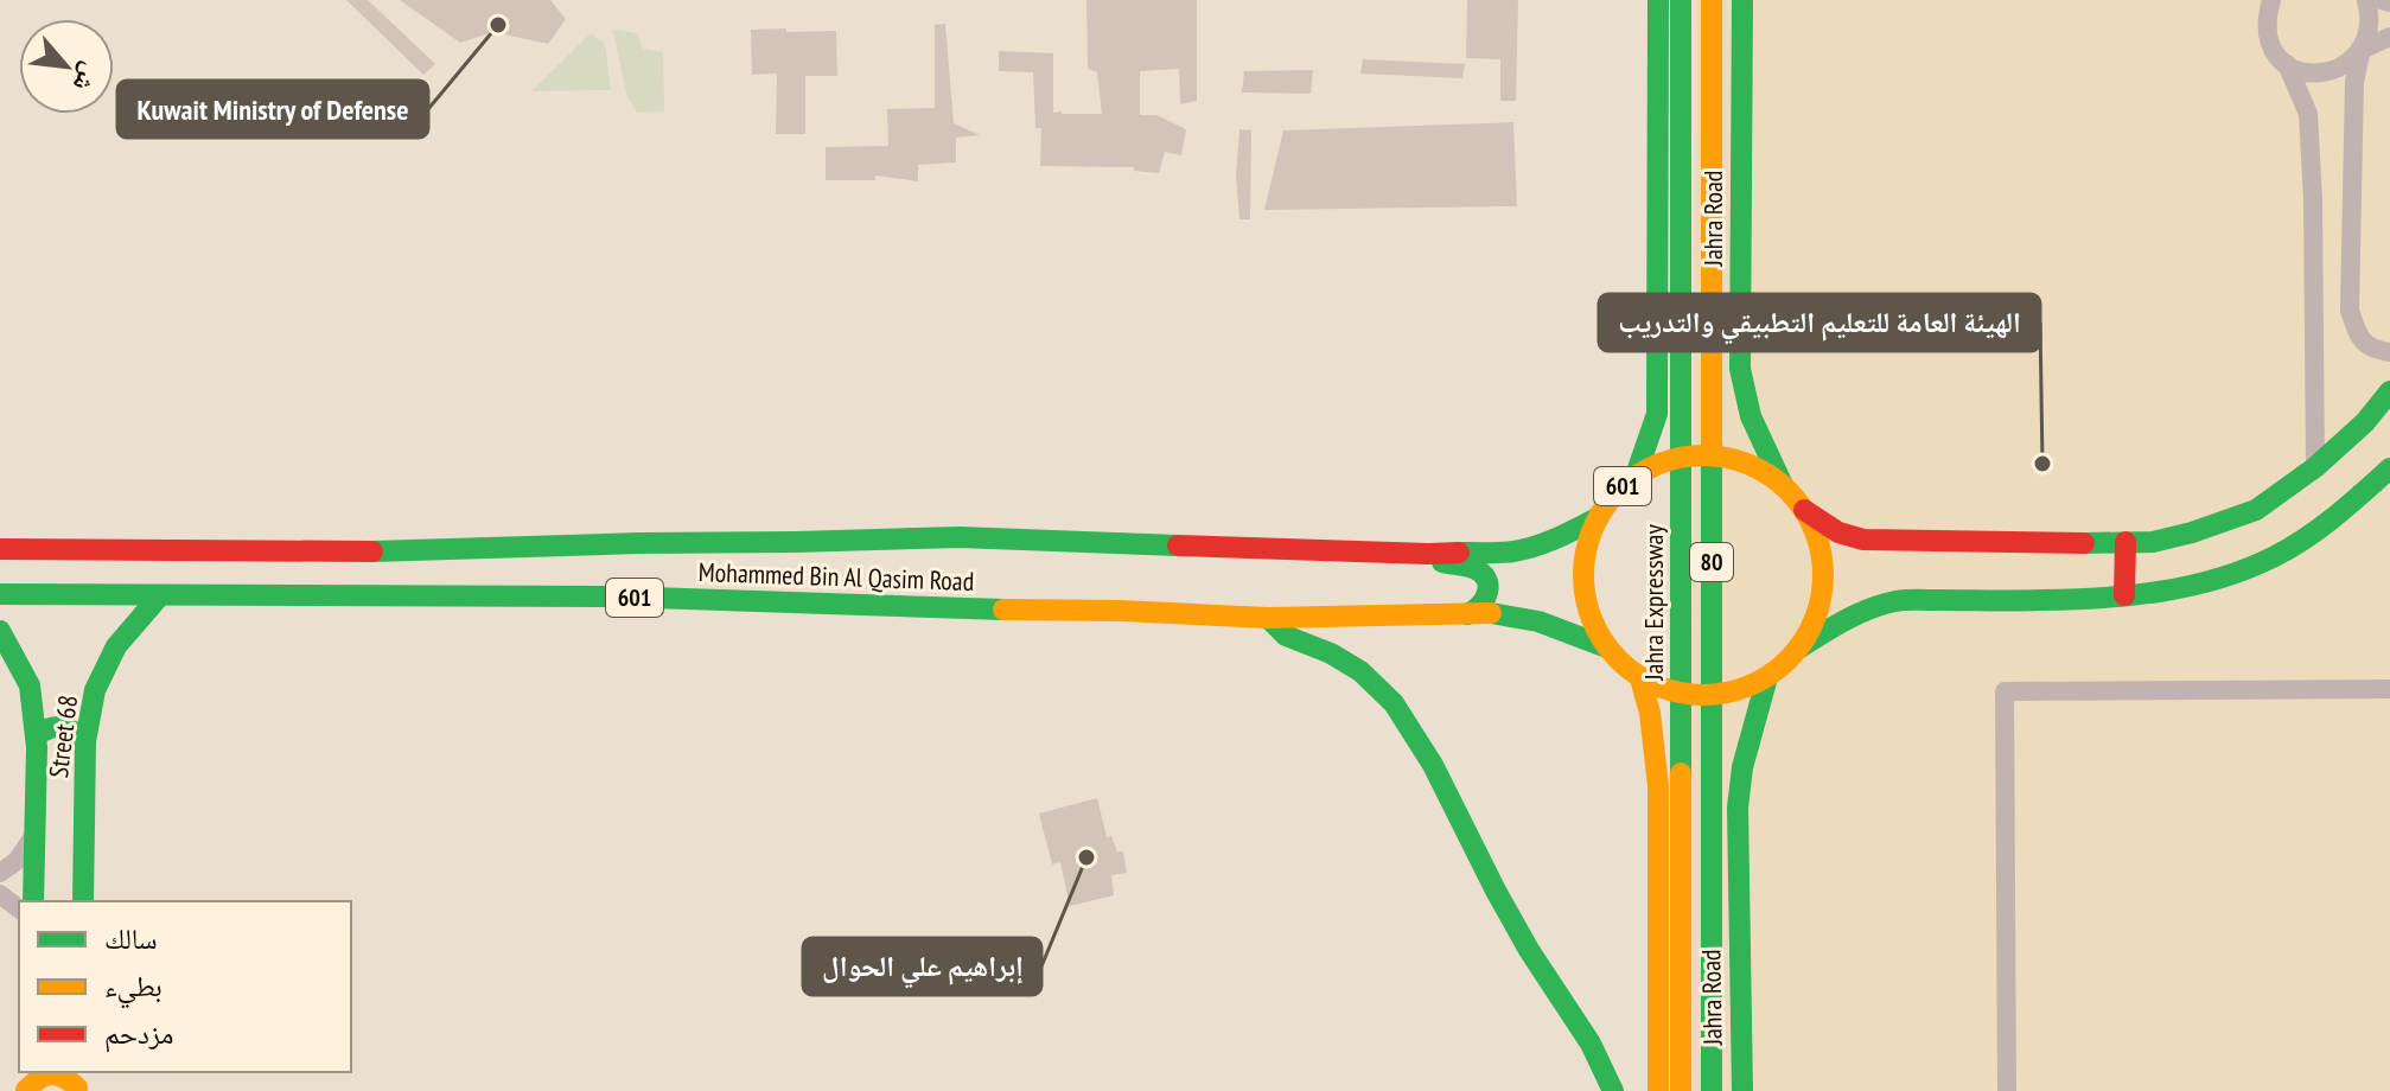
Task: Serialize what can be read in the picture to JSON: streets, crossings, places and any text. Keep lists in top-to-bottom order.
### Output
{
  "streets": {
    "main road": [
      "Jahra Road",
      "601",
      "80",
      "Mohammed Bin Al Qasim Road",
      "Jahra Expressway",
      "Street 68"
    ]
  },
  "crossings": [
    ["Jahra Road", "601"],
    ["Jahra Road", "Mohammed Bin Al Qasim Road"],
    ["601", "Mohammed Bin Al Qasim Road"],
    ["Mohammed Bin Al Qasim Road", "Street 68"]
  ],
  "places": ["Kuwait Ministry of Defense", "الهيئة العامة للتعليم التطبيقي والتدريب", "إبراهيم علي الحوال"],
  "legend": ["سالك", "بطيء", "مزدحم"],
  "north": "bottom right"
}
